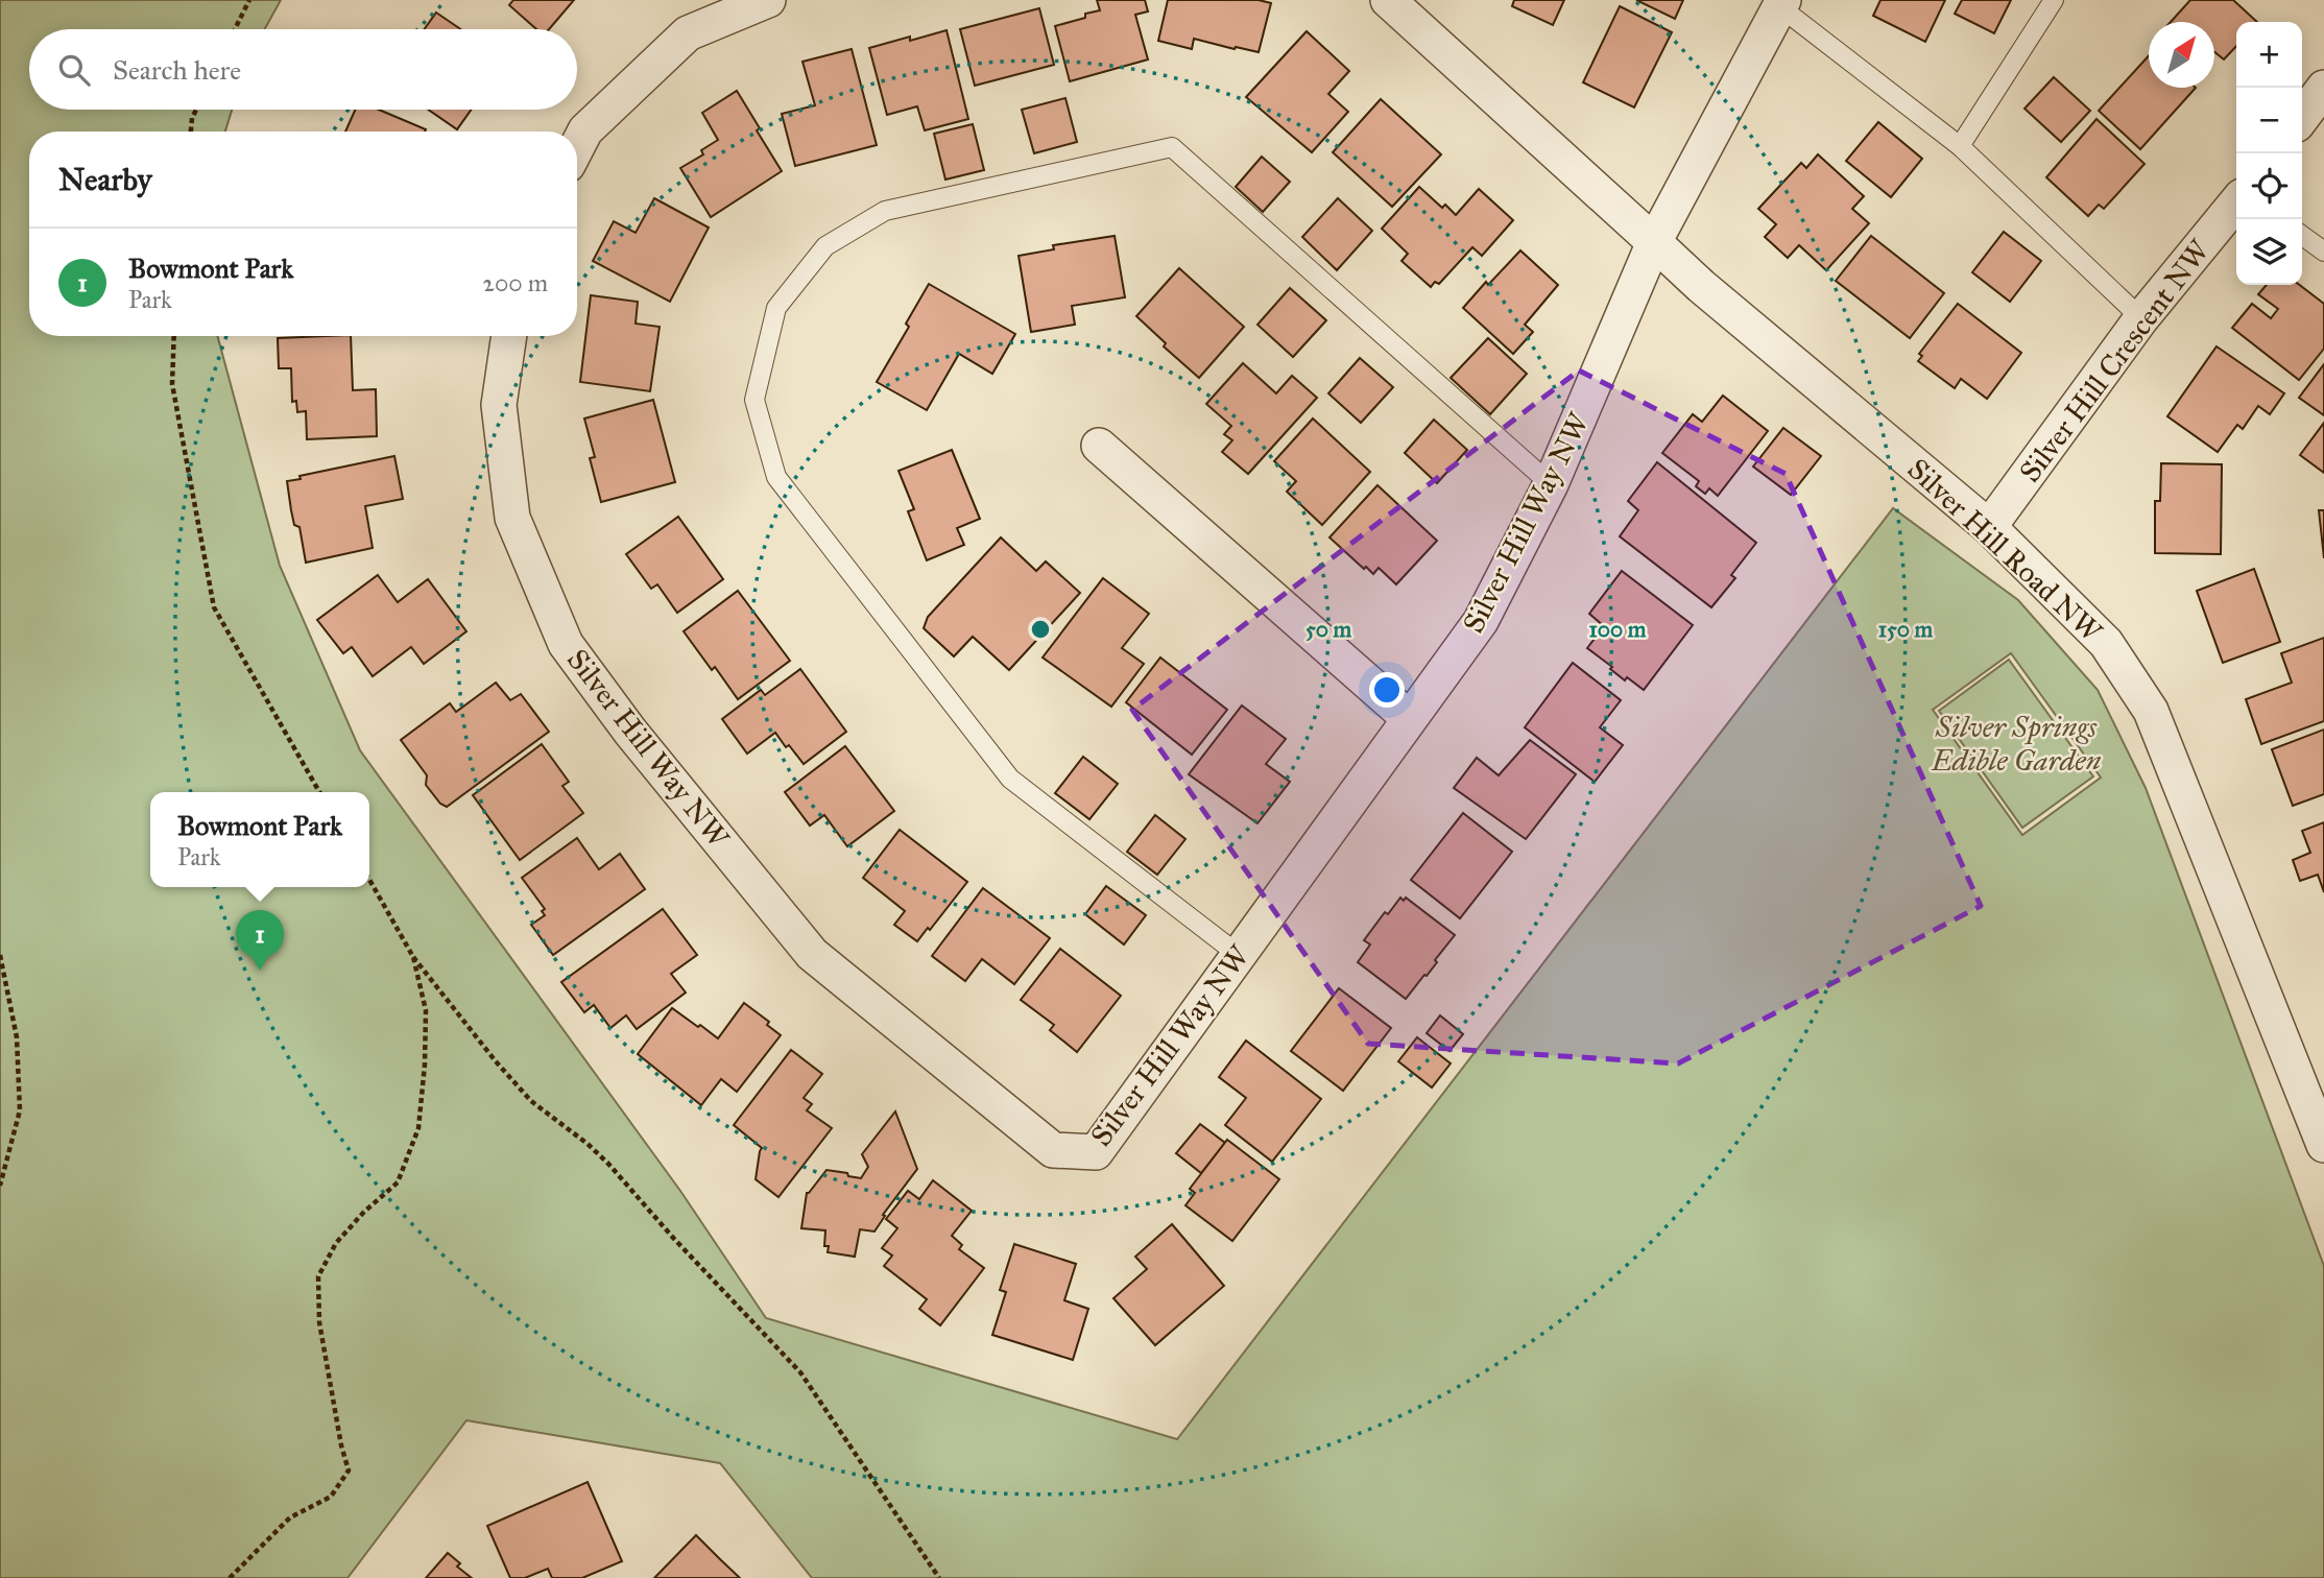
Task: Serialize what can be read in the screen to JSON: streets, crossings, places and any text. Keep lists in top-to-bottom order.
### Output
{
  "streets": {
    "street": ["Silver Hill Crescent NW", "Silver Hill Way NW", "Silver Hill Road NW"]
  },
  "crossings": [
    ["Silver Hill Crescent NW", "Silver Hill Road NW"],
    ["Silver Hill Way NW", "Silver Hill Road NW"]
  ],
  "parks": ["Silver Springs Edible Garden"],
  "north": "top right",
  "page": {
    "map_buttons": ["+", "−"],
    "search": "Search here",
    "heading": "Nearby",
    "list": [
      {
        "mark": "1",
        "name": "Bowmont Park",
        "note": "Park",
        "value": "200 m"
      }
    ],
    "popup": ["Bowmont Park", "Park"],
    "pins": "1"
  },
  "rings": ["50 m", "100 m", "150 m"]
}
